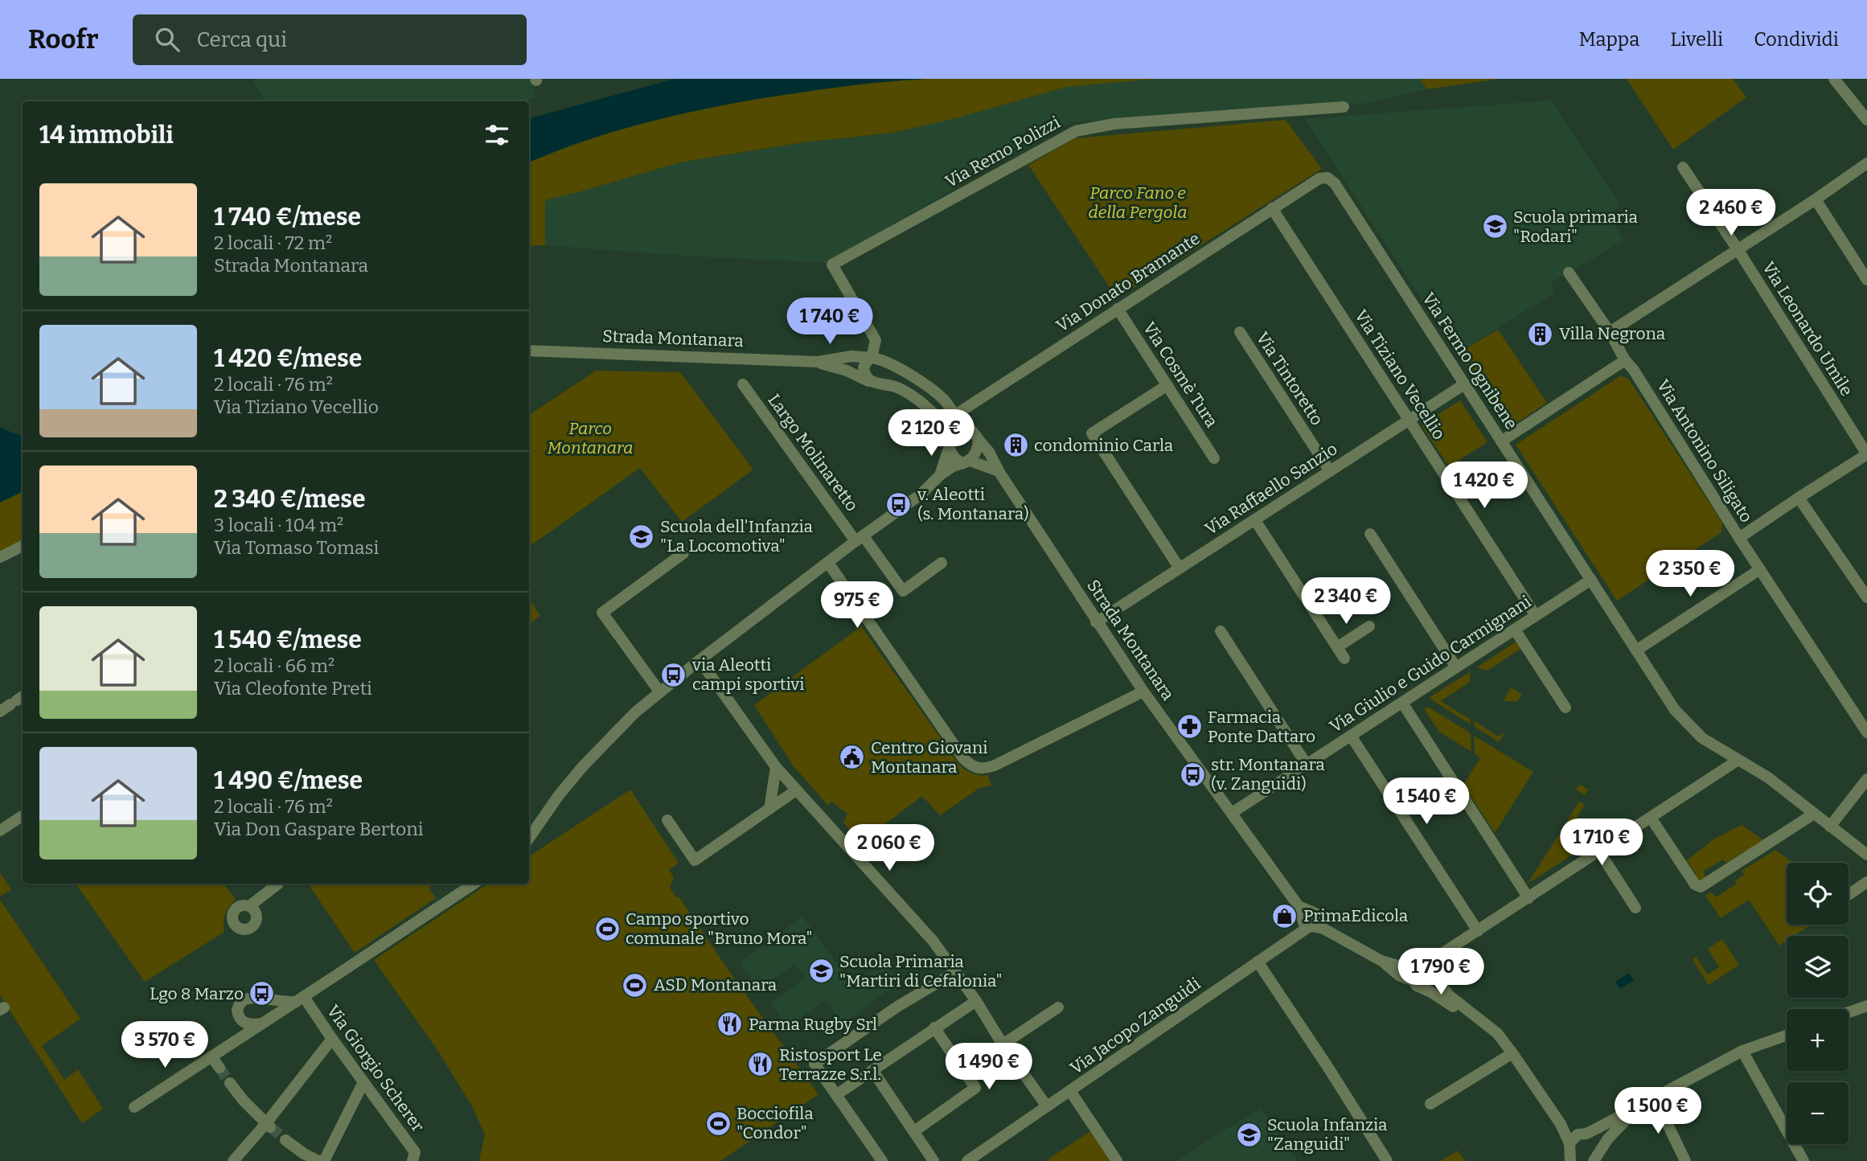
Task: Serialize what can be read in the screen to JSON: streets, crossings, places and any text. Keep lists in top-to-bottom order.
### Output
{
  "streets": {
    "street": [
      "Via Remo Polizzi",
      "Via Donato Bramante",
      "Via Leonardo Umile",
      "Strada Montanara",
      "Via Fermo Ognibene",
      "Via Cosmè Tura",
      "Via Tiziano Vecellio",
      "Via Tintoretto",
      "Via Antonino Siligato",
      "Largo Molinaretto",
      "Via Raffaello Sanzio",
      "Via Giulio e Guido Carmignani",
      "Via Jacopo Zanguidi",
      "Via Giorgio Scherer"
    ]
  },
  "crossings": [
    ["Via Remo Polizzi", "Strada Montanara"],
    ["Via Donato Bramante", "Strada Montanara"],
    ["Via Donato Bramante", "Via Fermo Ognibene"],
    ["Via Donato Bramante", "Via Cosmè Tura"],
    ["Via Donato Bramante", "Via Tiziano Vecellio"],
    ["Strada Montanara", "Via Raffaello Sanzio"],
    ["Strada Montanara", "Via Giulio e Guido Carmignani"],
    ["Strada Montanara", "Via Jacopo Zanguidi"],
    ["Via Fermo Ognibene", "Via Raffaello Sanzio"],
    ["Via Fermo Ognibene", "Via Giulio e Guido Carmignani"],
    ["Via Tiziano Vecellio", "Via Raffaello Sanzio"],
    ["Via Tiziano Vecellio", "Via Giulio e Guido Carmignani"],
    ["Via Tintoretto", "Via Raffaello Sanzio"]
  ],
  "parks": ["Parco Fano e della Pergola", "Parco Montanara"],
  "places": {
    "school or university": [
      "Scuola primaria \"Rodari\"",
      "Scuola dell'Infanzia \"La Locomotiva\"",
      "Scuola Primaria \"Martiri di Cefalonia\"",
      "Scuola Infanzia \"Zanguidi\""
    ],
    "building": ["Villa Negrona", "condominio Carla"],
    "bus stop": [
      "v. Aleotti (s. Montanara)",
      "via Aleotti campi sportivi",
      "str. Montanara (v. Zanguidi)",
      "Lgo 8 Marzo"
    ],
    "pharmacy": ["Farmacia Ponte Dattaro"],
    "public building": ["Centro Giovani Montanara"],
    "shop": ["PrimaEdicola"],
    "sports": ["Campo sportivo comunale \"Bruno Mora\"", "ASD Montanara", "Bocciofila \"Condor\""],
    "restaurant": ["Parma Rugby Srl", "Ristosport Le Terrazze S.r.l."]
  },
  "page": {
    "header": "Roofr",
    "search": "Cerca qui",
    "nav": ["Mappa", "Livelli", "Condividi"],
    "heading": "14 immobili",
    "list": [
      {
        "name": "1 740 €/mese",
        "note": "2 locali · 72 m² · Strada Montanara"
      },
      {
        "name": "1 420 €/mese",
        "note": "2 locali · 76 m² · Via Tiziano Vecellio"
      },
      {
        "name": "2 340 €/mese",
        "note": "3 locali · 104 m² · Via Tomaso Tomasi"
      },
      {
        "name": "1 540 €/mese",
        "note": "2 locali · 66 m² · Via Cleofonte Preti"
      },
      {
        "name": "1 490 €/mese",
        "note": "2 locali · 76 m² · Via Don Gaspare Bertoni"
      }
    ],
    "price": [
      "2 460 €",
      "1 740 €",
      "2 120 €",
      "1 420 €",
      "2 350 €",
      "2 340 €",
      "975 €",
      "1 540 €",
      "1 710 €",
      "2 060 €",
      "1 790 €",
      "3 570 €",
      "1 490 €",
      "1 500 €"
    ],
    "map_buttons": ["+", "−"]
  }
}
